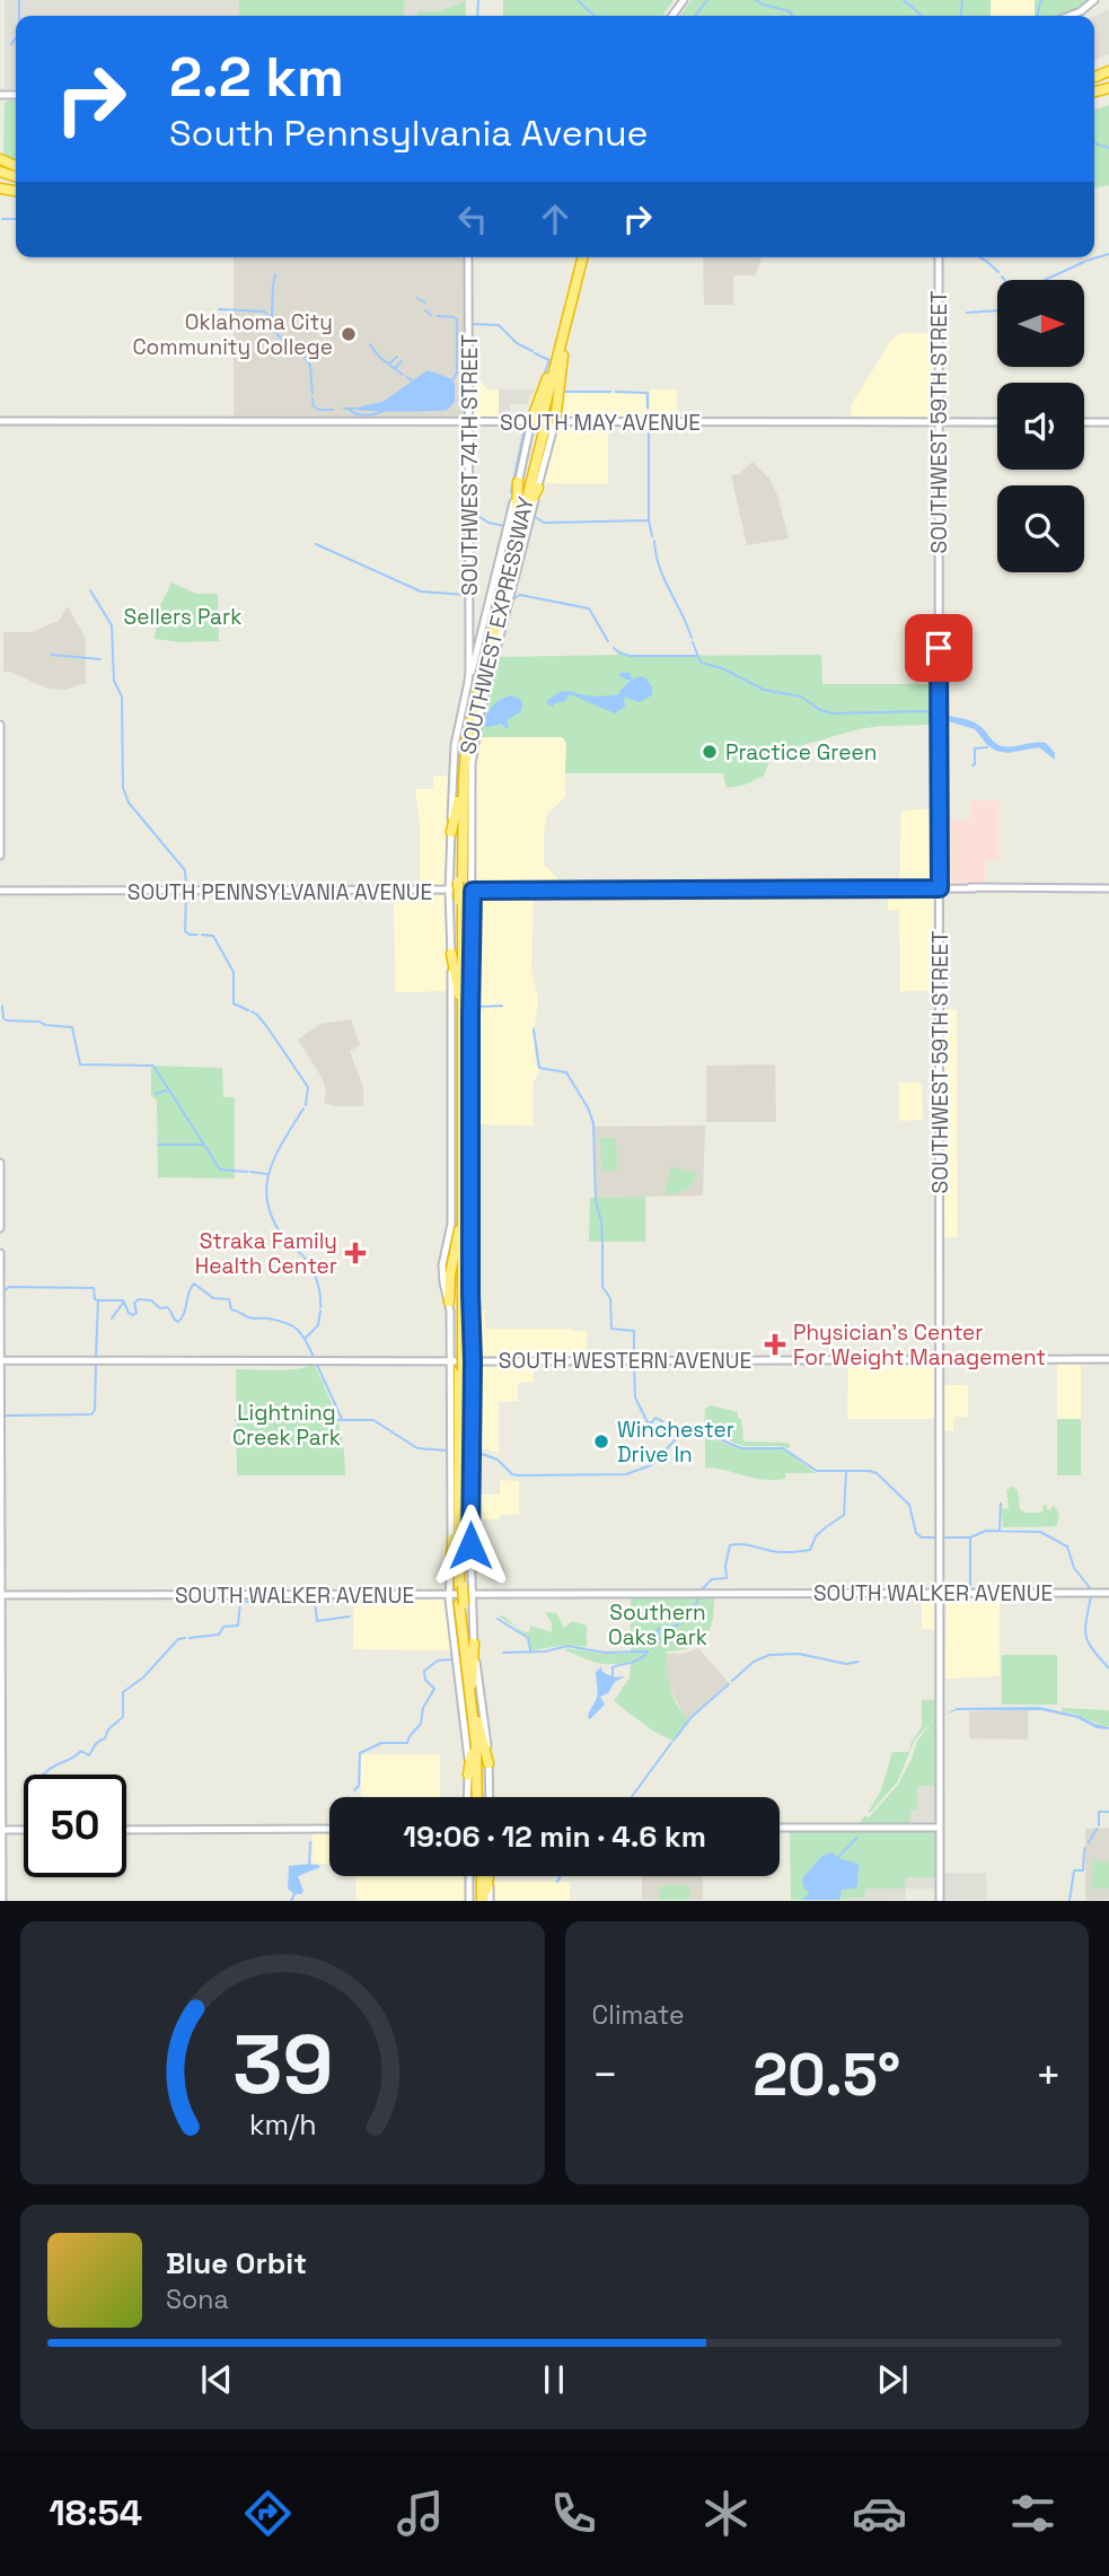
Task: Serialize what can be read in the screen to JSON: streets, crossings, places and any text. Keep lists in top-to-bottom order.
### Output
{
  "streets": {
    "highway": ["SOUTHWEST EXPRESSWAY"],
    "main road": [
      "SOUTH MAY AVENUE",
      "SOUTHWEST 59TH STREET",
      "SOUTHWEST 74TH STREET",
      "SOUTH PENNSYLVANIA AVENUE",
      "SOUTH WESTERN AVENUE",
      "SOUTH WALKER AVENUE"
    ]
  },
  "crossings": [
    ["SOUTH MAY AVENUE", "SOUTHWEST 59TH STREET"],
    ["SOUTH MAY AVENUE", "SOUTHWEST 74TH STREET"],
    ["SOUTH MAY AVENUE", "SOUTHWEST EXPRESSWAY"],
    ["SOUTHWEST 59TH STREET", "SOUTH PENNSYLVANIA AVENUE"],
    ["SOUTHWEST 59TH STREET", "SOUTH WESTERN AVENUE"],
    ["SOUTHWEST 59TH STREET", "SOUTH WALKER AVENUE"],
    ["SOUTHWEST 74TH STREET", "SOUTHWEST EXPRESSWAY"],
    ["SOUTHWEST 74TH STREET", "SOUTH PENNSYLVANIA AVENUE"],
    ["SOUTHWEST 74TH STREET", "SOUTH WESTERN AVENUE"],
    ["SOUTHWEST 74TH STREET", "SOUTH WALKER AVENUE"]
  ],
  "parks": ["Sellers Park", "Lightning Creek Park", "Southern Oaks Park"],
  "places": {
    "other": ["Oklahoma City Community College", "Practice Green", "Winchester Drive In"],
    "health": ["Straka Family Health Center", "Physician's Center For Weight Management"]
  },
  "north": "right",
  "page": {
    "turn": ["2.2 km", "South Pennsylvania Avenue"],
    "limit": "50",
    "trip": "19:06 · 12 min · 4.6 km",
    "tile": "Climate",
    "heat": ["−", "20.5°", "+"],
    "song": ["Blue Orbit", "Sona"],
    "tabs": "18:54",
    "gauge": ["39", "km/h"]
  }
}
